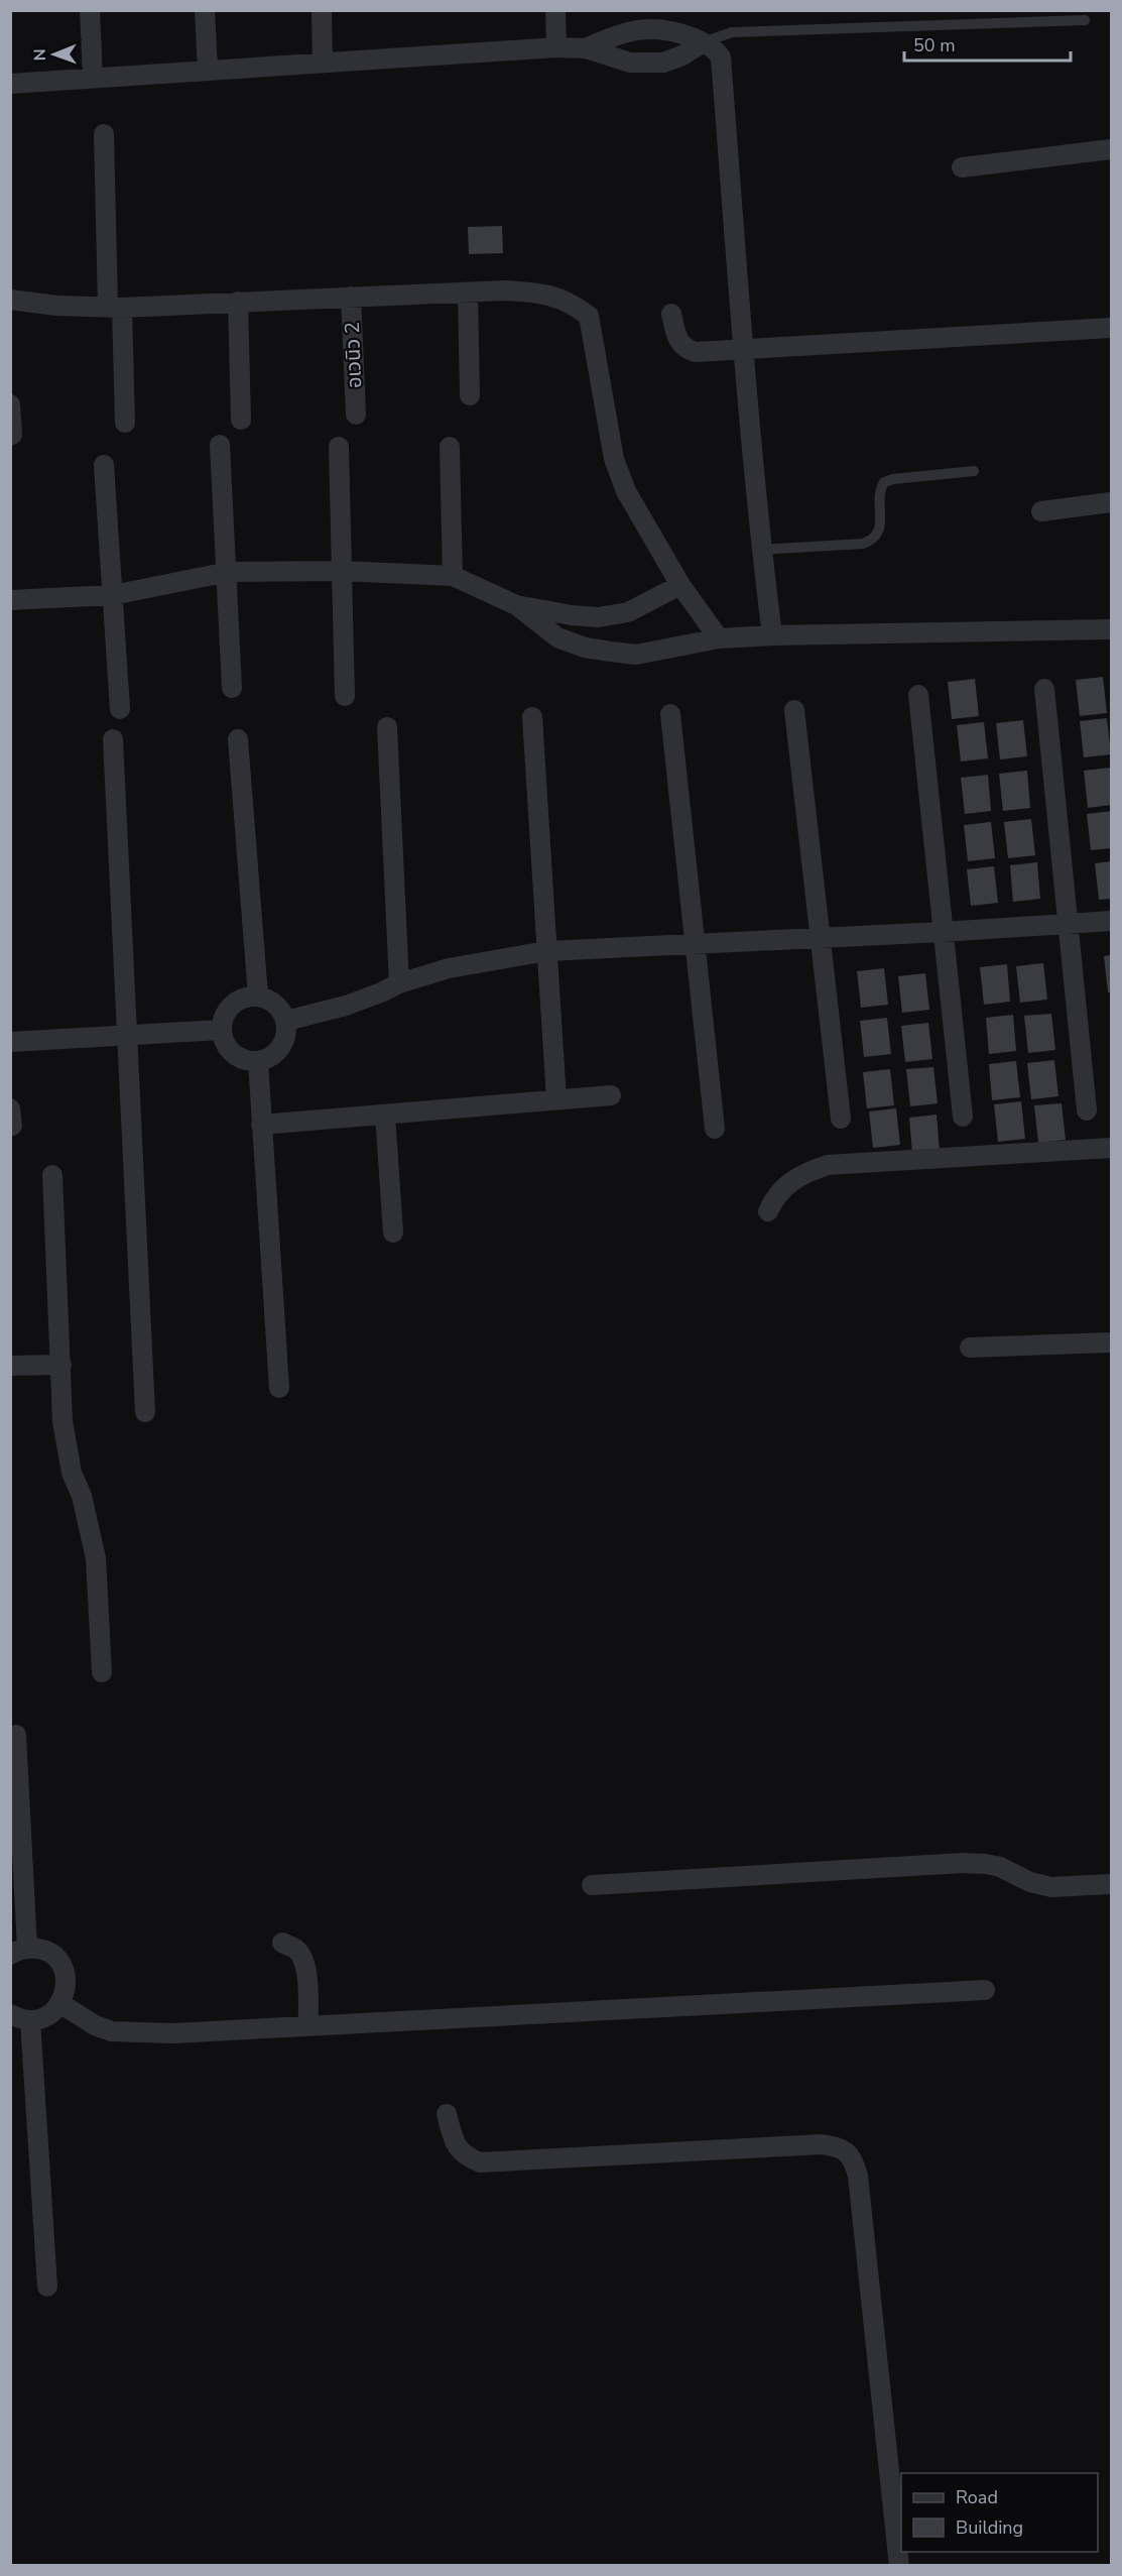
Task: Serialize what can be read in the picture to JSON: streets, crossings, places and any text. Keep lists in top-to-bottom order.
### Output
{
  "streets": {
    "street": ["อเวนิว 2"]
  },
  "legend": ["Road", "Building"],
  "scale_bar": "50 m",
  "north": "left"
}
